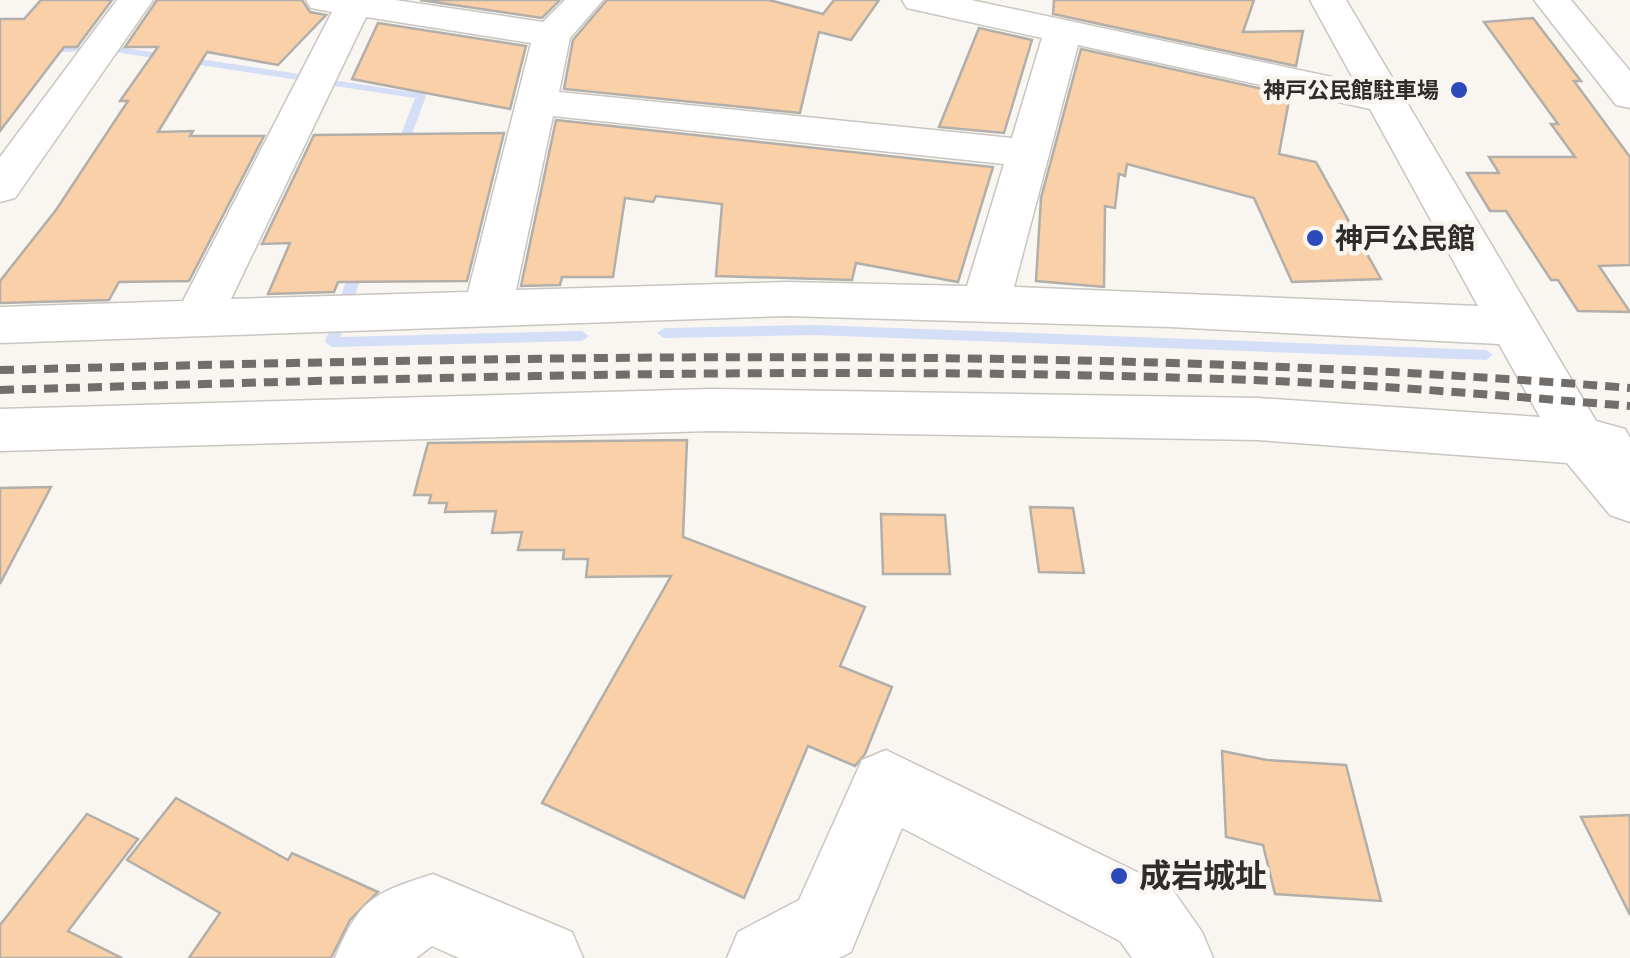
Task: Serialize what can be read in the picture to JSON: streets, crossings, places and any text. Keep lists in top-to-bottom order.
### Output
{
  "places": ["神戸公民館駐車場", "神戸公民館", "成岩城址"]
}
